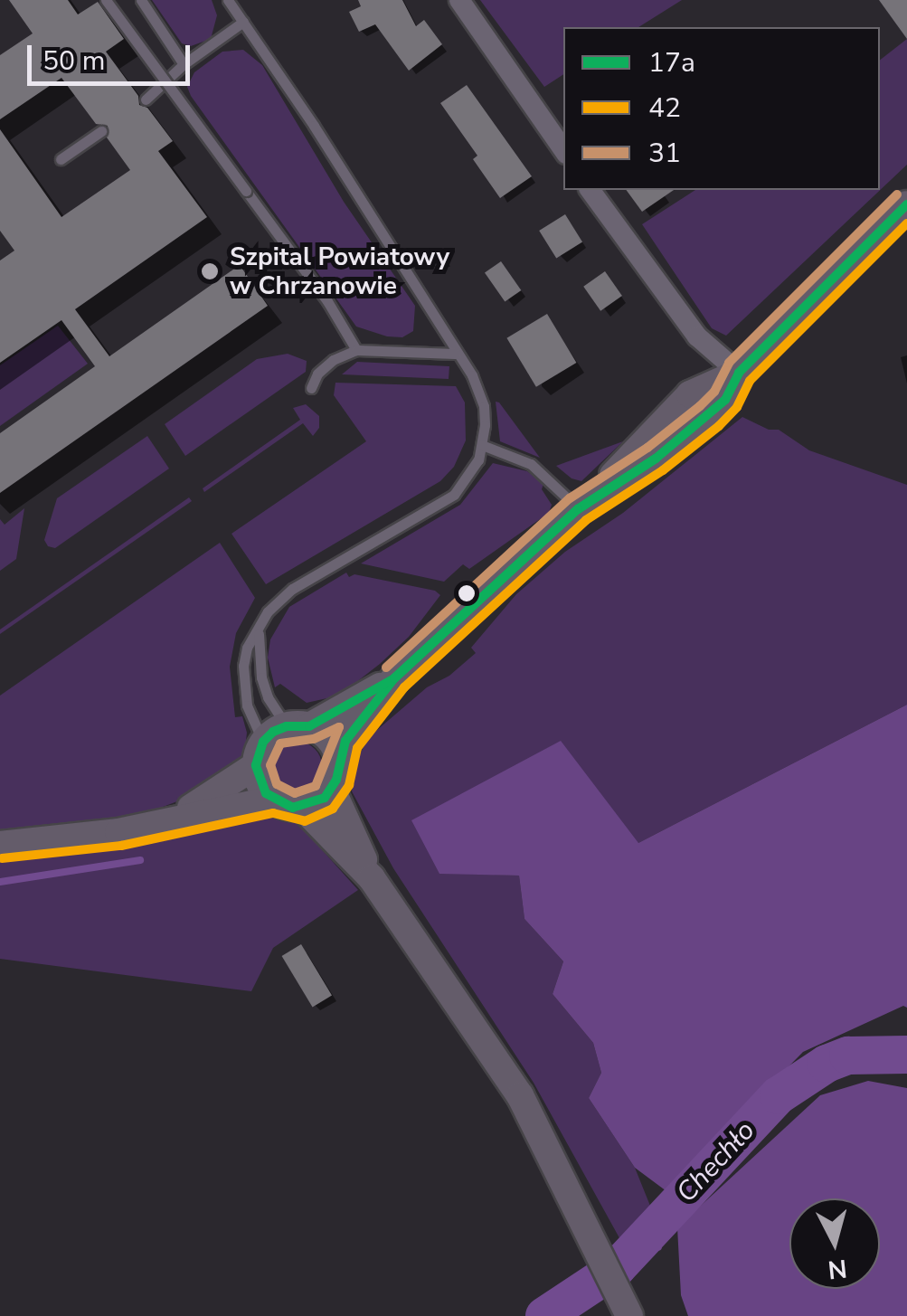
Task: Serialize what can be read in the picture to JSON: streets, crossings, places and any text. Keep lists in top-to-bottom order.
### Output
{
  "water": ["Chechło"],
  "places": ["Szpital Powiatowy w Chrzanowie"],
  "lines": ["transit line 31", "transit line 17a", "transit line 42"],
  "legend": ["17a", "42", "31"],
  "scale_bar": "50 m",
  "north": "bottom"
}
